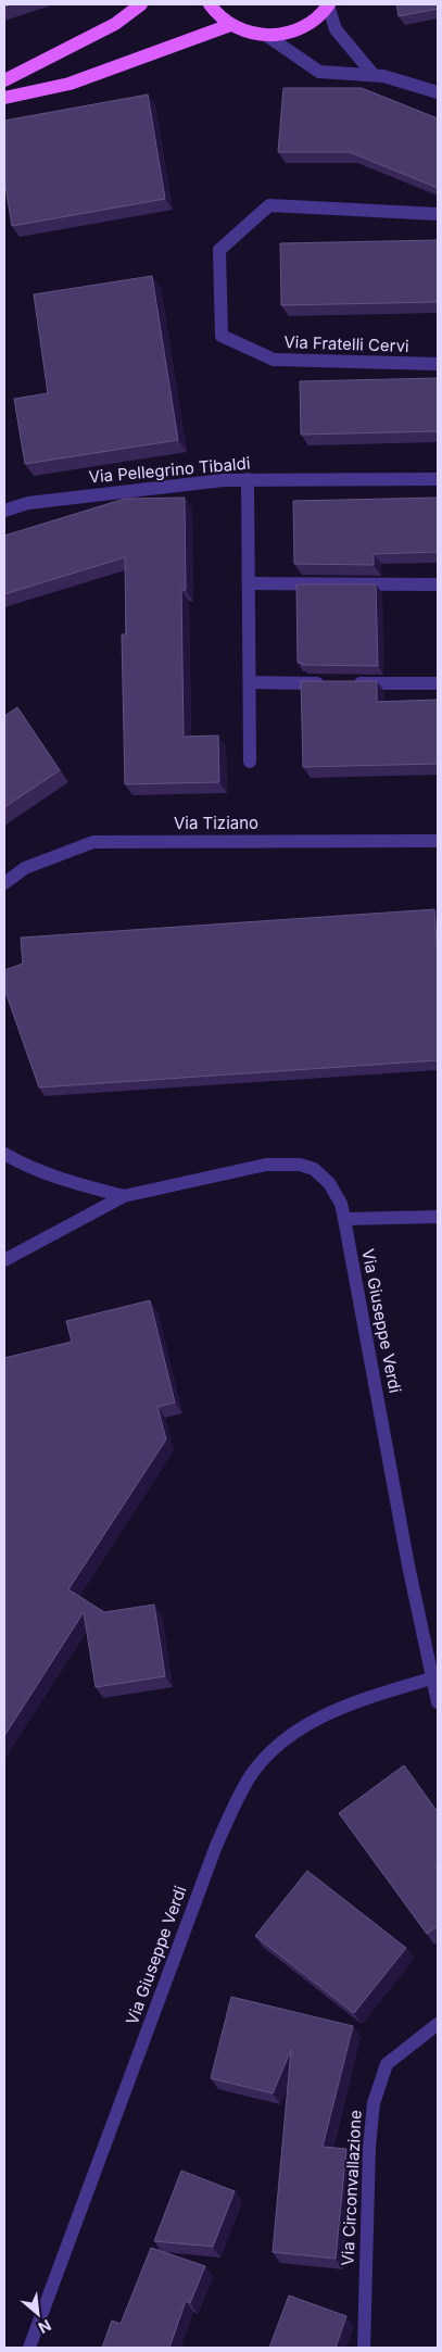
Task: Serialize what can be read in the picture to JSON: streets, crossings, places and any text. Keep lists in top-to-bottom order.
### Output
{
  "streets": {
    "street": [
      "Via Fratelli Cervi",
      "Via Pellegrino Tibaldi",
      "Via Tiziano",
      "Via Giuseppe Verdi",
      "Via Circonvallazione"
    ]
  },
  "north": "bottom right"
}
